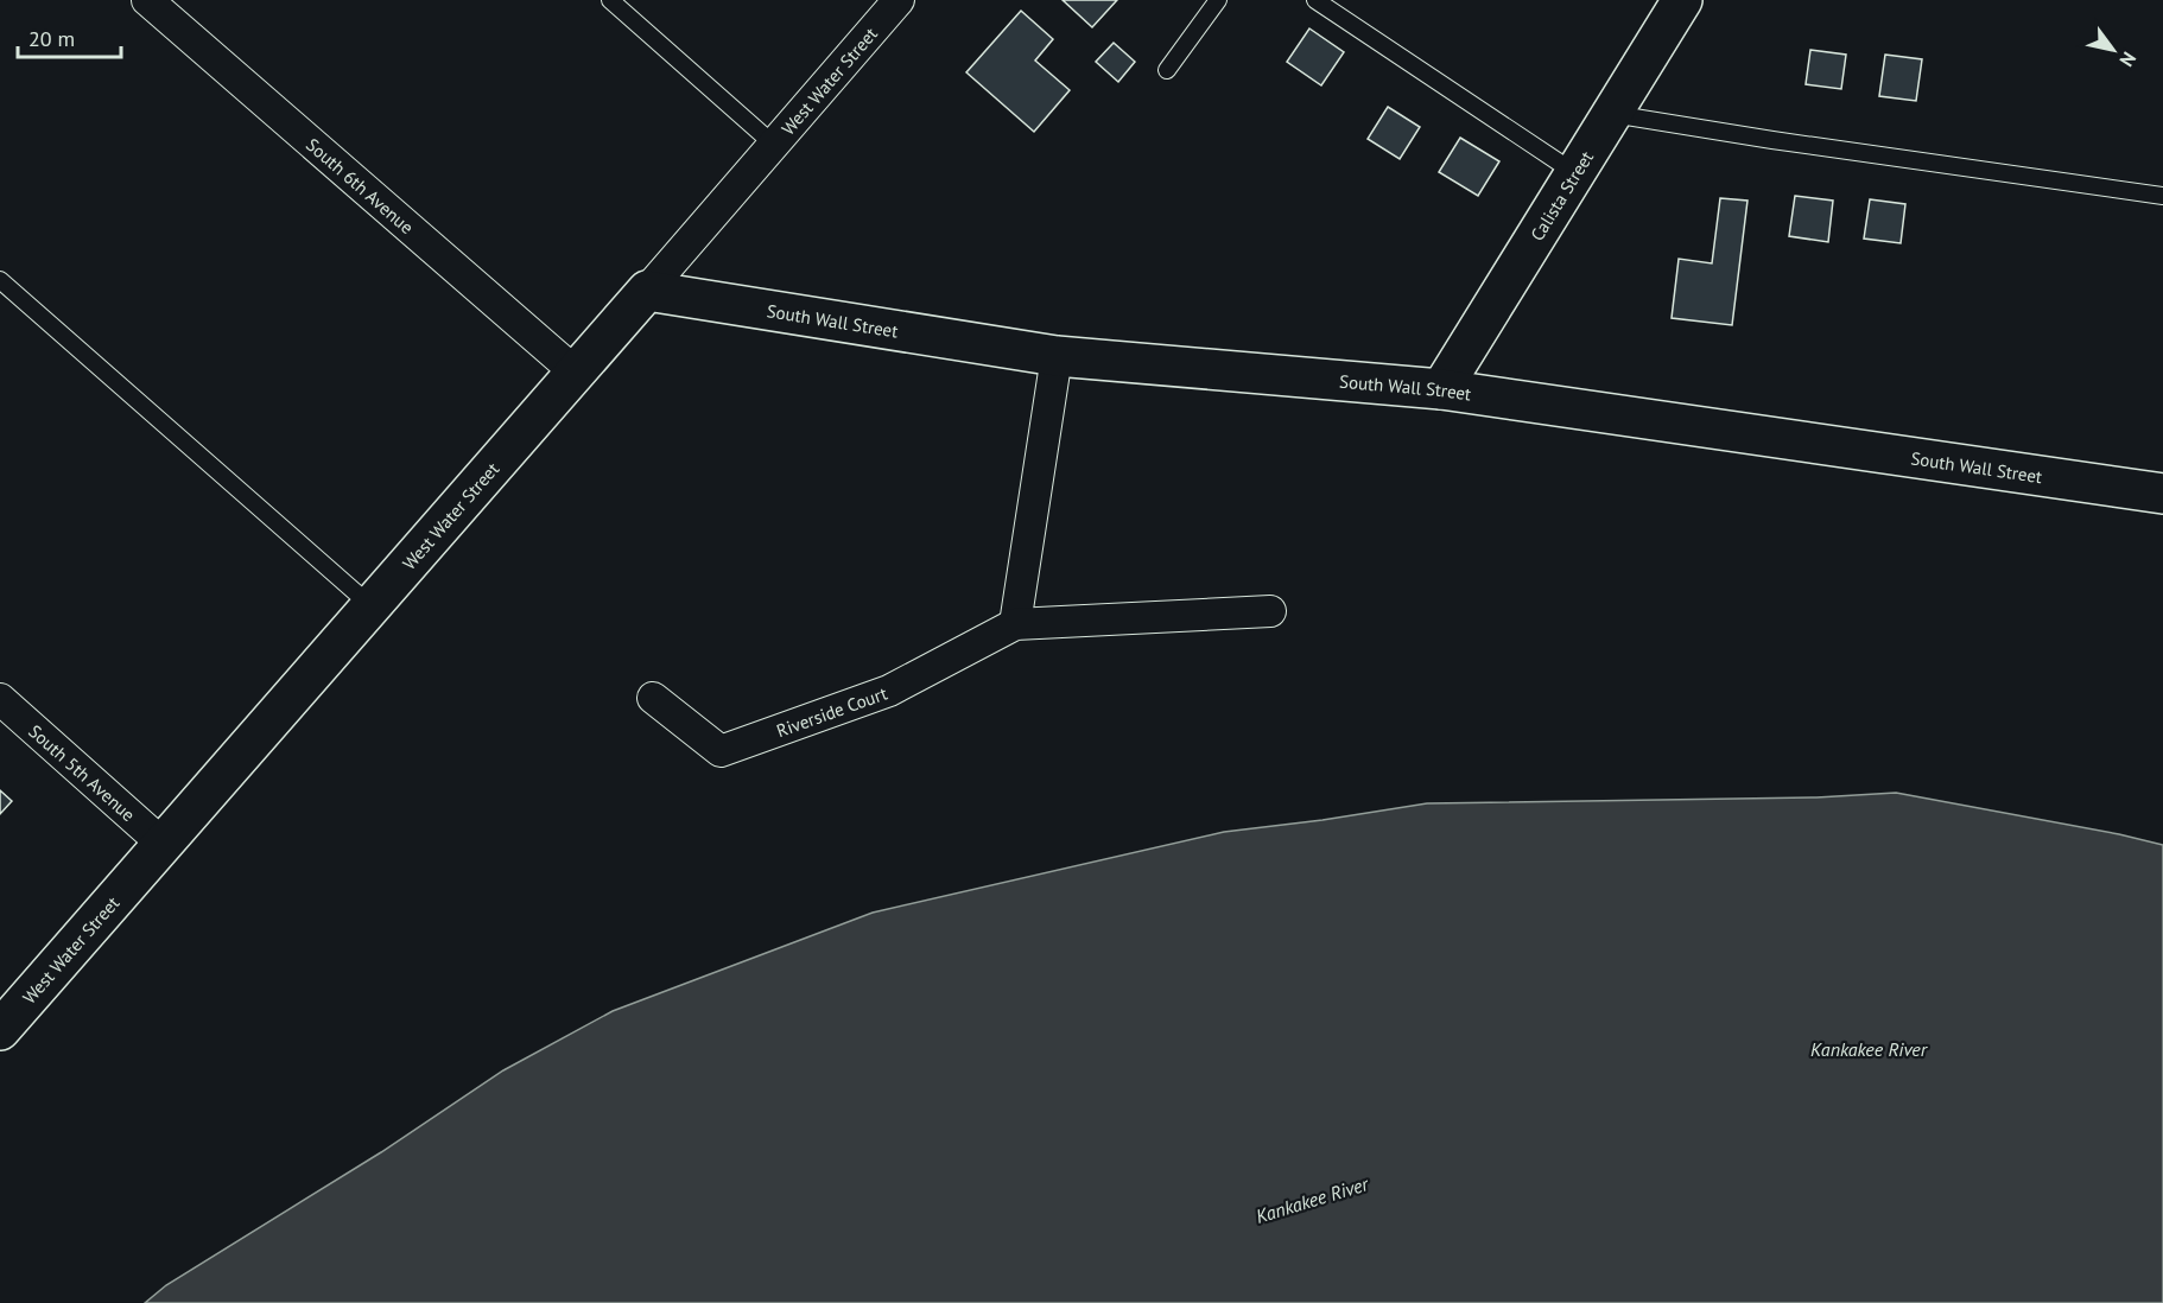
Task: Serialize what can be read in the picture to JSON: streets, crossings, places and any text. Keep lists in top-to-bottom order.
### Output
{
  "streets": {
    "main road": ["West Water Street", "Calista Street", "South Wall Street"],
    "street": ["South 6th Avenue", "Riverside Court", "South 5th Avenue"]
  },
  "crossings": [
    ["West Water Street", "South 6th Avenue"],
    ["West Water Street", "South Wall Street"],
    ["West Water Street", "South 5th Avenue"],
    ["Calista Street", "South Wall Street"]
  ],
  "water": ["Kankakee River"],
  "scale_bar": "20 m",
  "north": "bottom right"
}
